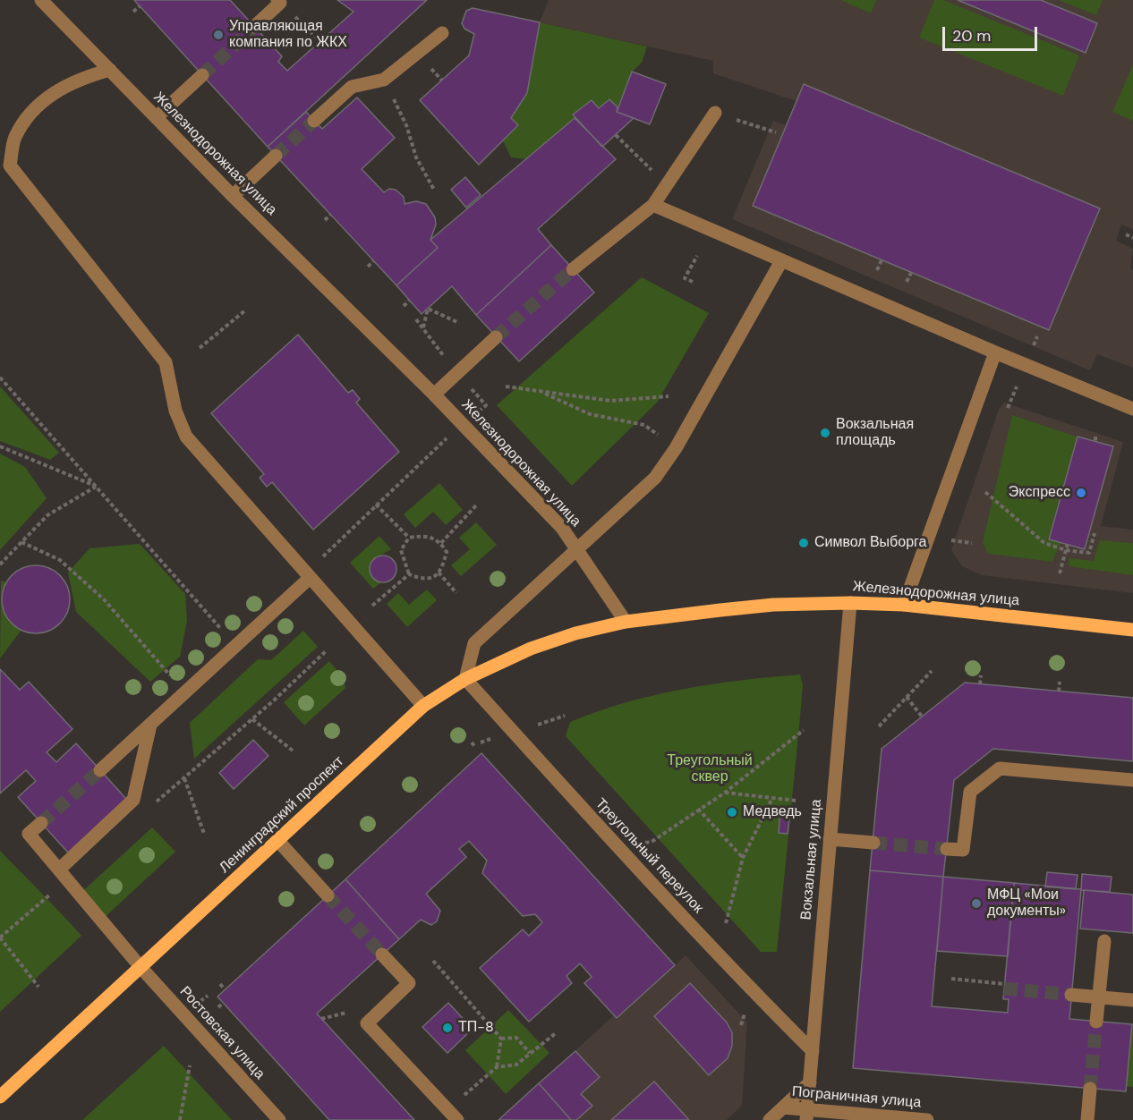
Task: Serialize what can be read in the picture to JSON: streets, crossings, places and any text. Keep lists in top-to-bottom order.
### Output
{
  "streets": {
    "main road": ["Железнодорожная улица", "Ленинградский проспект"],
    "street": [
      "Треугольный переулок",
      "Вокзальная улица",
      "Ростовская улица",
      "Пограничная улица"
    ]
  },
  "crossings": [
    ["Железнодорожная улица", "Ленинградский проспект"],
    ["Железнодорожная улица", "Вокзальная улица"],
    ["Ленинградский проспект", "Треугольный переулок"],
    ["Ленинградский проспект", "Ростовская улица"],
    ["Треугольный переулок", "Вокзальная улица"],
    ["Вокзальная улица", "Пограничная улица"]
  ],
  "parks": ["Треугольный сквер"],
  "places": [
    "Управляющая компания по ЖКХ",
    "Вокзальная площадь",
    "Экспресс",
    "Символ Выборга",
    "Медведь",
    "МФЦ «Мои документы»",
    "ТП-8"
  ],
  "scale_bar": "20 m"
}
